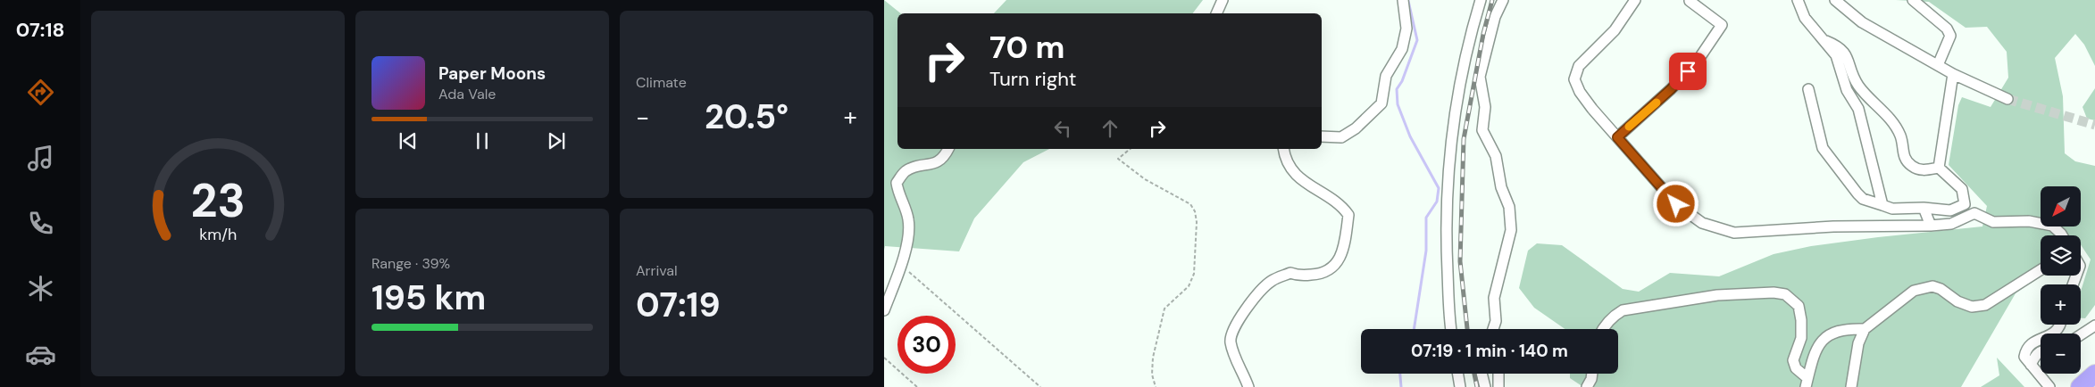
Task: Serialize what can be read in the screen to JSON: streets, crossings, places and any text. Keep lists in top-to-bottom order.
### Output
{
  "north": "bottom left",
  "page": {
    "tabs": "07:18",
    "tile": [
      "Climate",
      ["Range · 39%", "195 km"],
      ["Arrival", "07:19"]
    ],
    "turn": ["70 m", "Turn right"],
    "song": ["Paper Moons", "Ada Vale"],
    "heat": ["−", "20.5°", "+"],
    "map_buttons": ["+", "−"],
    "limit": "30",
    "trip": "07:19 · 1 min · 140 m",
    "gauge": ["23", "km/h"]
  }
}
